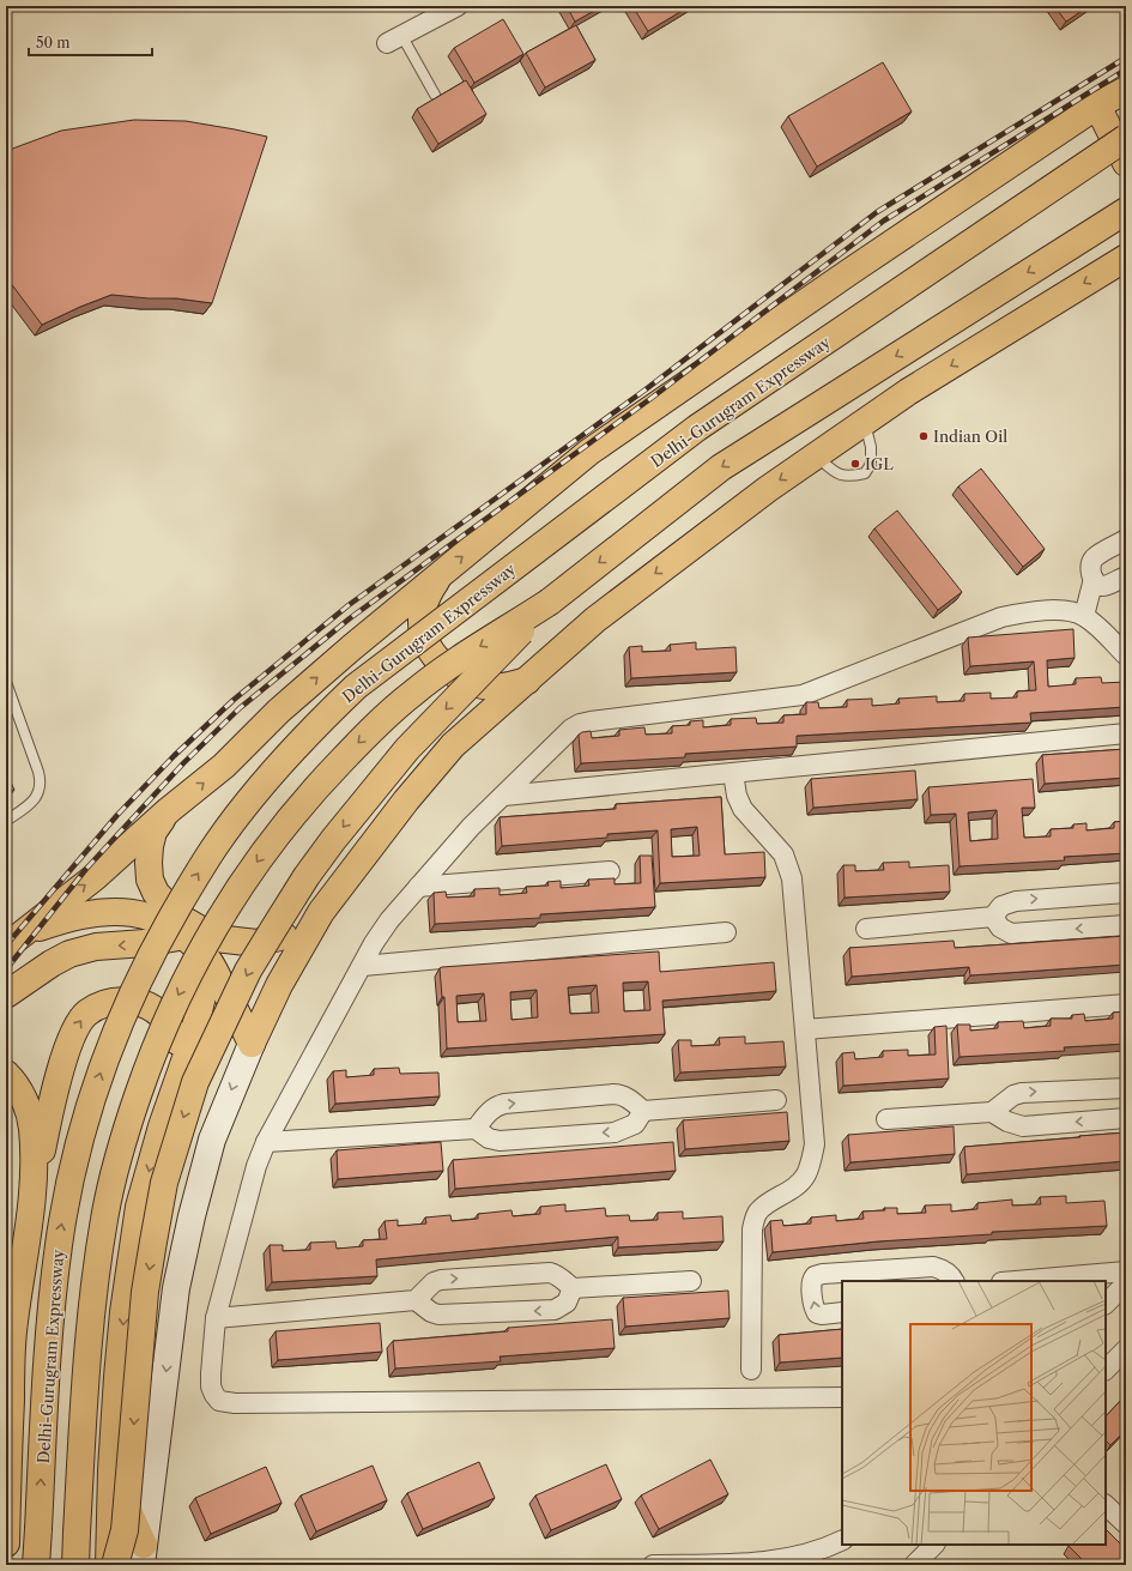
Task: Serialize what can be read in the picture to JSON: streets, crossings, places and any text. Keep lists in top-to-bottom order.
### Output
{
  "streets": {
    "main road": ["Delhi-Gurugram Expressway"]
  },
  "places": ["Indian Oil", "IGL"],
  "scale_bar": "50 m"
}
